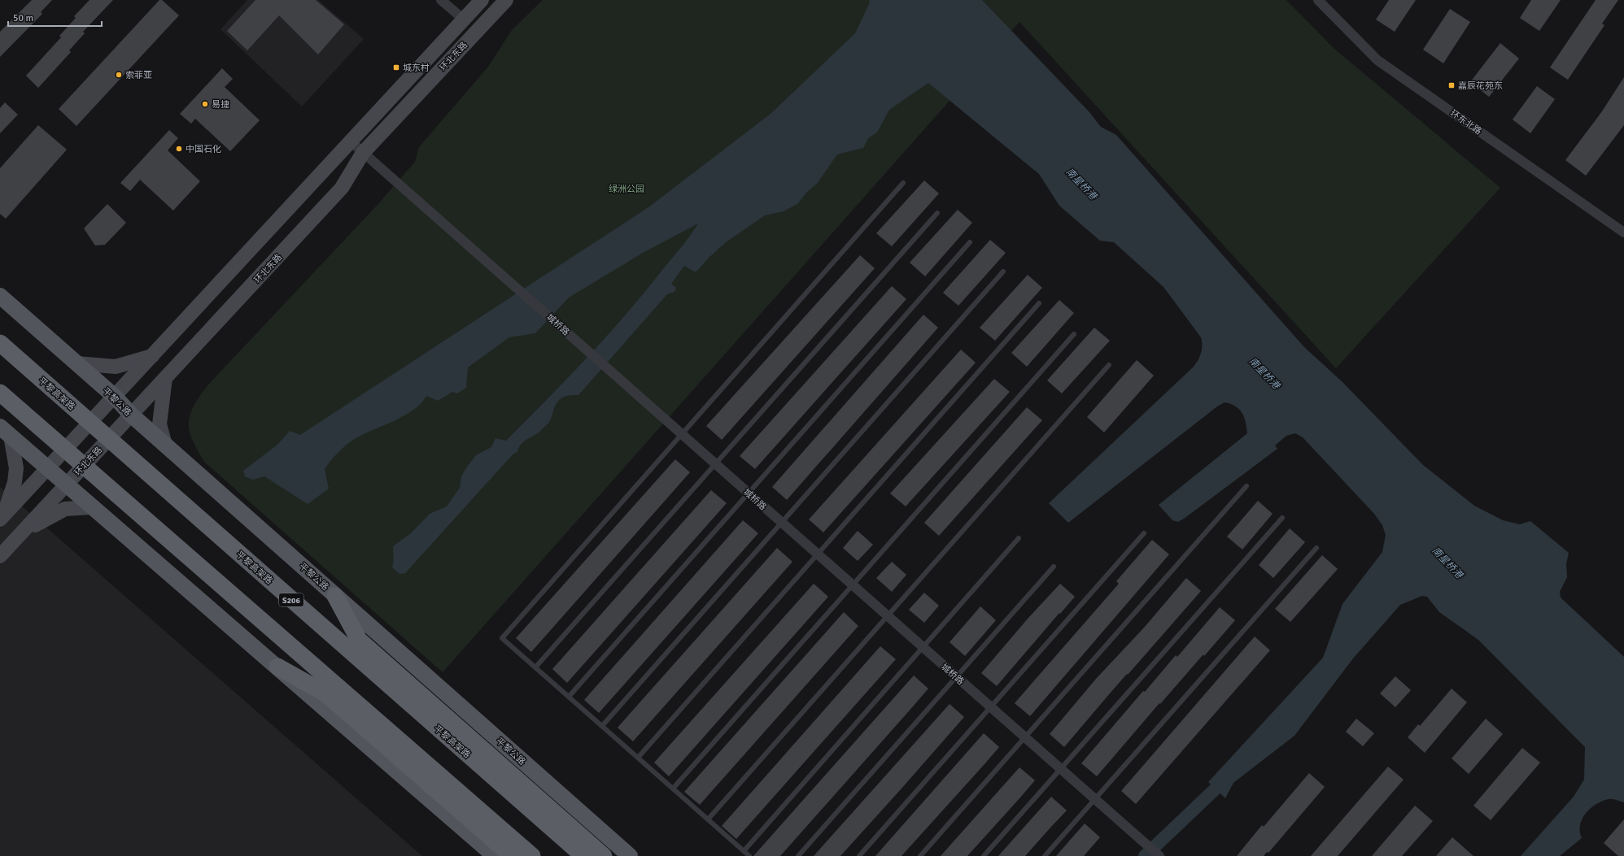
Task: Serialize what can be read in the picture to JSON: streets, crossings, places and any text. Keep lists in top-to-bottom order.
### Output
{
  "streets": {
    "highway": ["平黎高架路", "S206"],
    "main road": ["环北东路", "平黎公路"],
    "street": ["环东北路", "城桥路"]
  },
  "crossings": [
    ["环北东路", "城桥路"],
    ["环北东路", "平黎公路"]
  ],
  "water": ["南星桥港"],
  "parks": ["绿洲公园"],
  "places": {
    "transit": ["城东村", "嘉辰花苑东"],
    "other": ["索菲亚", "易捷", "中国石化"]
  },
  "scale_bar": "50 m"
}
